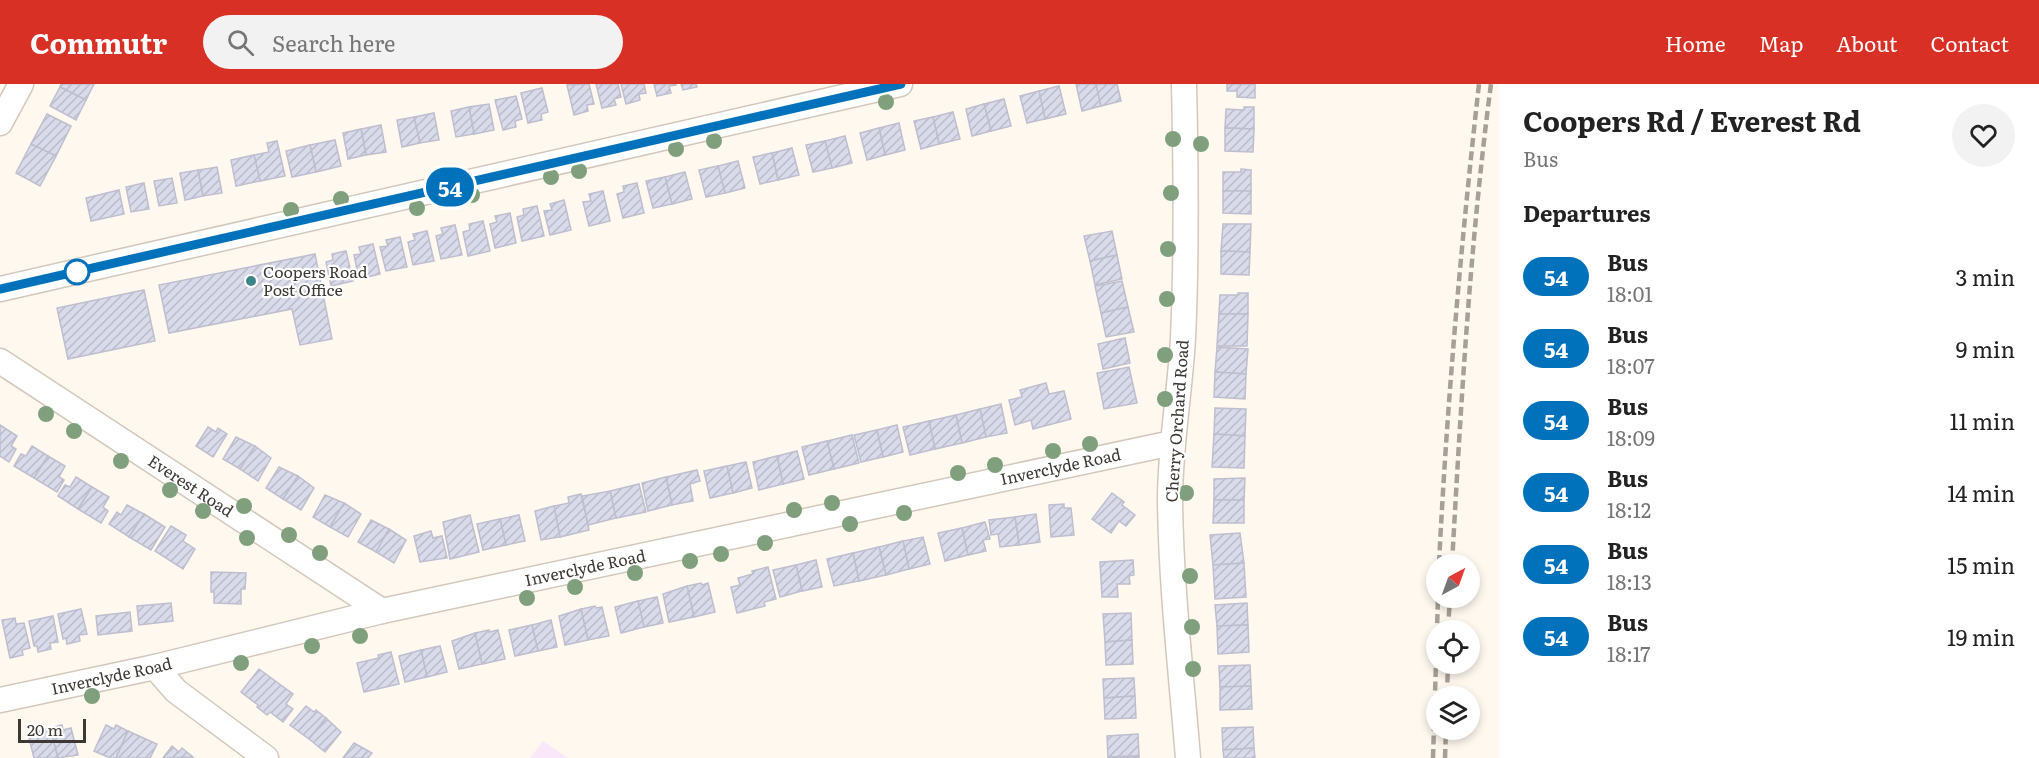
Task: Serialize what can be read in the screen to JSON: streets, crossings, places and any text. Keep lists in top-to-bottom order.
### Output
{
  "streets": {
    "street": ["Cherry Orchard Road", "Inverclyde Road", "Everest Road"]
  },
  "crossings": [
    ["Cherry Orchard Road", "Inverclyde Road"],
    ["Inverclyde Road", "Everest Road"]
  ],
  "places": ["Coopers Road Post Office"],
  "lines": ["bus line 54"],
  "scale_bar": "20 m",
  "north": "top right",
  "page": {
    "header": "Commutr",
    "search": "Search here",
    "nav": [
      "Home",
      "Map",
      "About",
      "Contact"
    ],
    "on_map": "54",
    "heading": [
      ["Coopers Rd / Everest Rd", "Bus"],
      "Departures"
    ],
    "list": [
      {
        "mark": "54",
        "name": "Bus",
        "note": "18:01",
        "value": "3 min"
      },
      {
        "mark": "54",
        "name": "Bus",
        "note": "18:07",
        "value": "9 min"
      },
      {
        "mark": "54",
        "name": "Bus",
        "note": "18:09",
        "value": "11 min"
      },
      {
        "mark": "54",
        "name": "Bus",
        "note": "18:12",
        "value": "14 min"
      },
      {
        "mark": "54",
        "name": "Bus",
        "note": "18:13",
        "value": "15 min"
      },
      {
        "mark": "54",
        "name": "Bus",
        "note": "18:17",
        "value": "19 min"
      }
    ],
    "scale": "20 m"
  }
}
